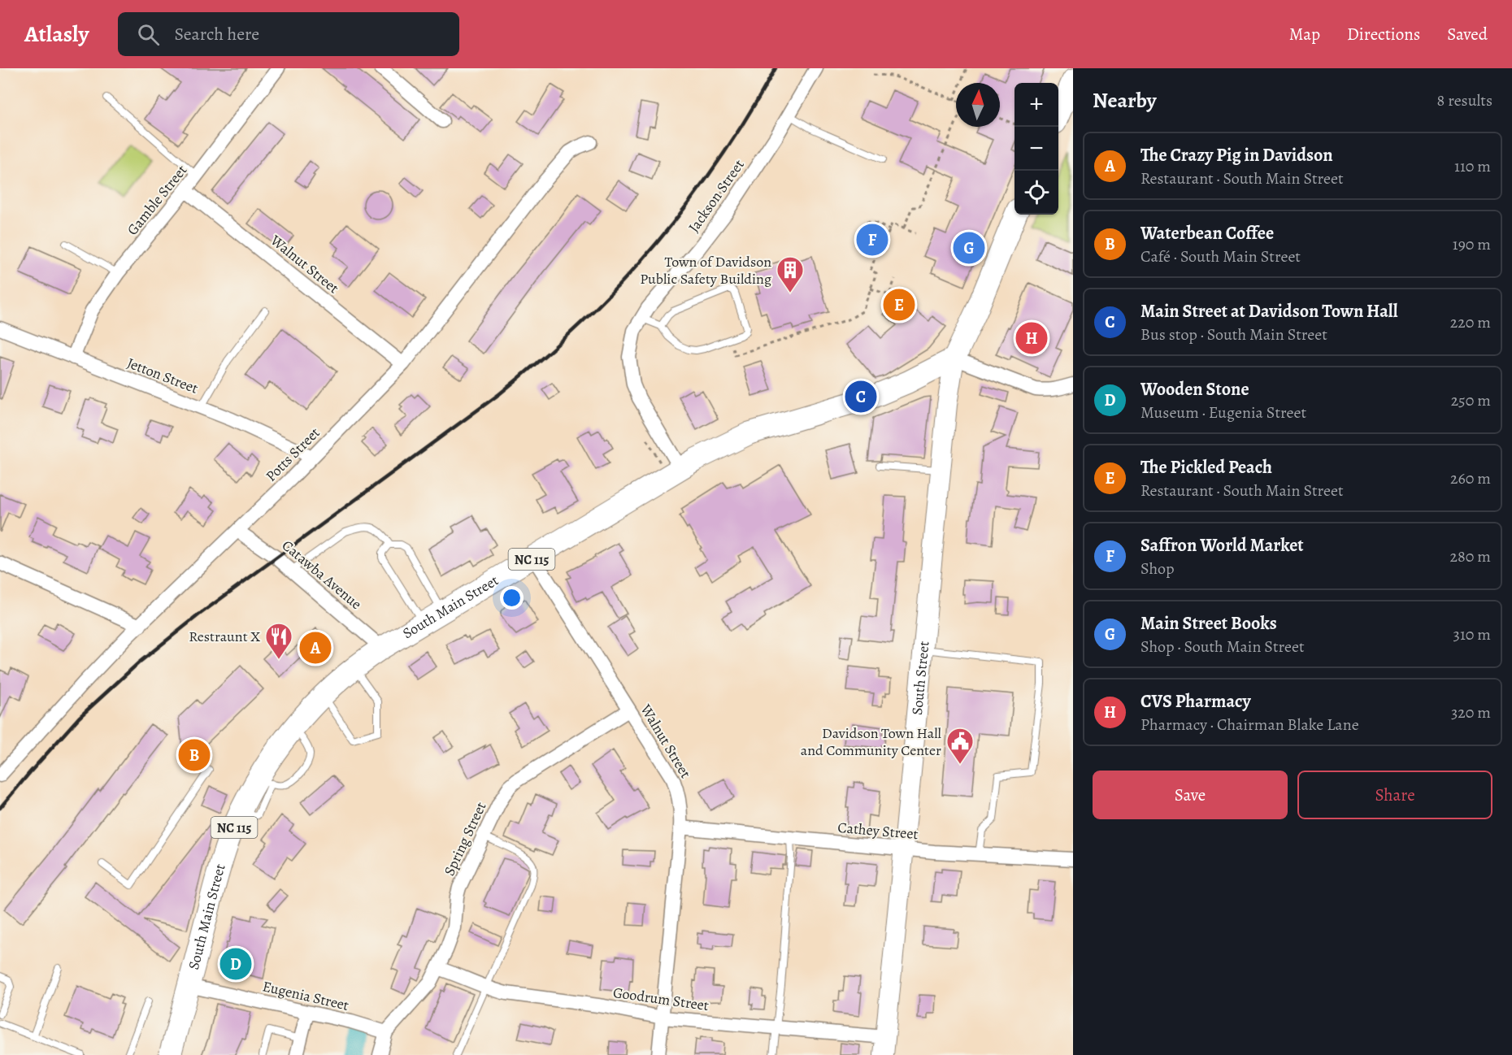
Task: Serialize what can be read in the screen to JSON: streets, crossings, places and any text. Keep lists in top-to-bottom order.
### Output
{
  "streets": {
    "main road": ["NC 115", "South Main Street"],
    "street": [
      "Jackson Street",
      "Gamble Street",
      "Walnut Street",
      "Jetton Street",
      "Potts Street",
      "Catawba Avenue",
      "South Street",
      "Cathey Street",
      "Spring Street",
      "Eugenia Street",
      "Goodrum Street"
    ]
  },
  "crossings": [
    ["Jackson Street", "South Main Street"],
    ["Gamble Street", "Walnut Street"],
    ["Gamble Street", "Jetton Street"],
    ["Walnut Street", "Potts Street"],
    ["Walnut Street", "South Main Street"],
    ["Walnut Street", "Cathey Street"],
    ["Walnut Street", "Spring Street"],
    ["Walnut Street", "Goodrum Street"],
    ["Jetton Street", "Potts Street"],
    ["Potts Street", "Catawba Avenue"],
    ["Catawba Avenue", "South Main Street"],
    ["South Main Street", "South Street"],
    ["South Main Street", "Eugenia Street"],
    ["South Street", "Cathey Street"],
    ["South Street", "Goodrum Street"],
    ["Spring Street", "Eugenia Street"],
    ["Spring Street", "Goodrum Street"]
  ],
  "places": {
    "building": ["Town of Davidson Public Safety Building"],
    "restaurant": ["Restraunt X"],
    "public building": ["Davidson Town Hall and Community Center"]
  },
  "north": "top",
  "page": {
    "header": "Atlasly",
    "search": "Search here",
    "nav": ["Map", "Directions", "Saved"],
    "heading": ["Nearby", "8 results"],
    "map_buttons": ["+", "−"],
    "list": [
      {
        "mark": "A",
        "name": "The Crazy Pig in Davidson",
        "note": "Restaurant · South Main Street",
        "value": "110 m"
      },
      {
        "mark": "B",
        "name": "Waterbean Coffee",
        "note": "Café · South Main Street",
        "value": "190 m"
      },
      {
        "mark": "C",
        "name": "Main Street at Davidson Town Hall",
        "note": "Bus stop · South Main Street",
        "value": "220 m"
      },
      {
        "mark": "D",
        "name": "Wooden Stone",
        "note": "Museum · Eugenia Street",
        "value": "250 m"
      },
      {
        "mark": "E",
        "name": "The Pickled Peach",
        "note": "Restaurant · South Main Street",
        "value": "260 m"
      },
      {
        "mark": "F",
        "name": "Saffron World Market",
        "note": "Shop",
        "value": "280 m"
      },
      {
        "mark": "G",
        "name": "Main Street Books",
        "note": "Shop · South Main Street",
        "value": "310 m"
      },
      {
        "mark": "H",
        "name": "CVS Pharmacy",
        "note": "Pharmacy · Chairman Blake Lane",
        "value": "320 m"
      }
    ],
    "pins": [
      "F",
      "G",
      "E",
      "H",
      "C",
      "A",
      "B",
      "D"
    ],
    "buttons": ["Save", "Share"]
  }
}
